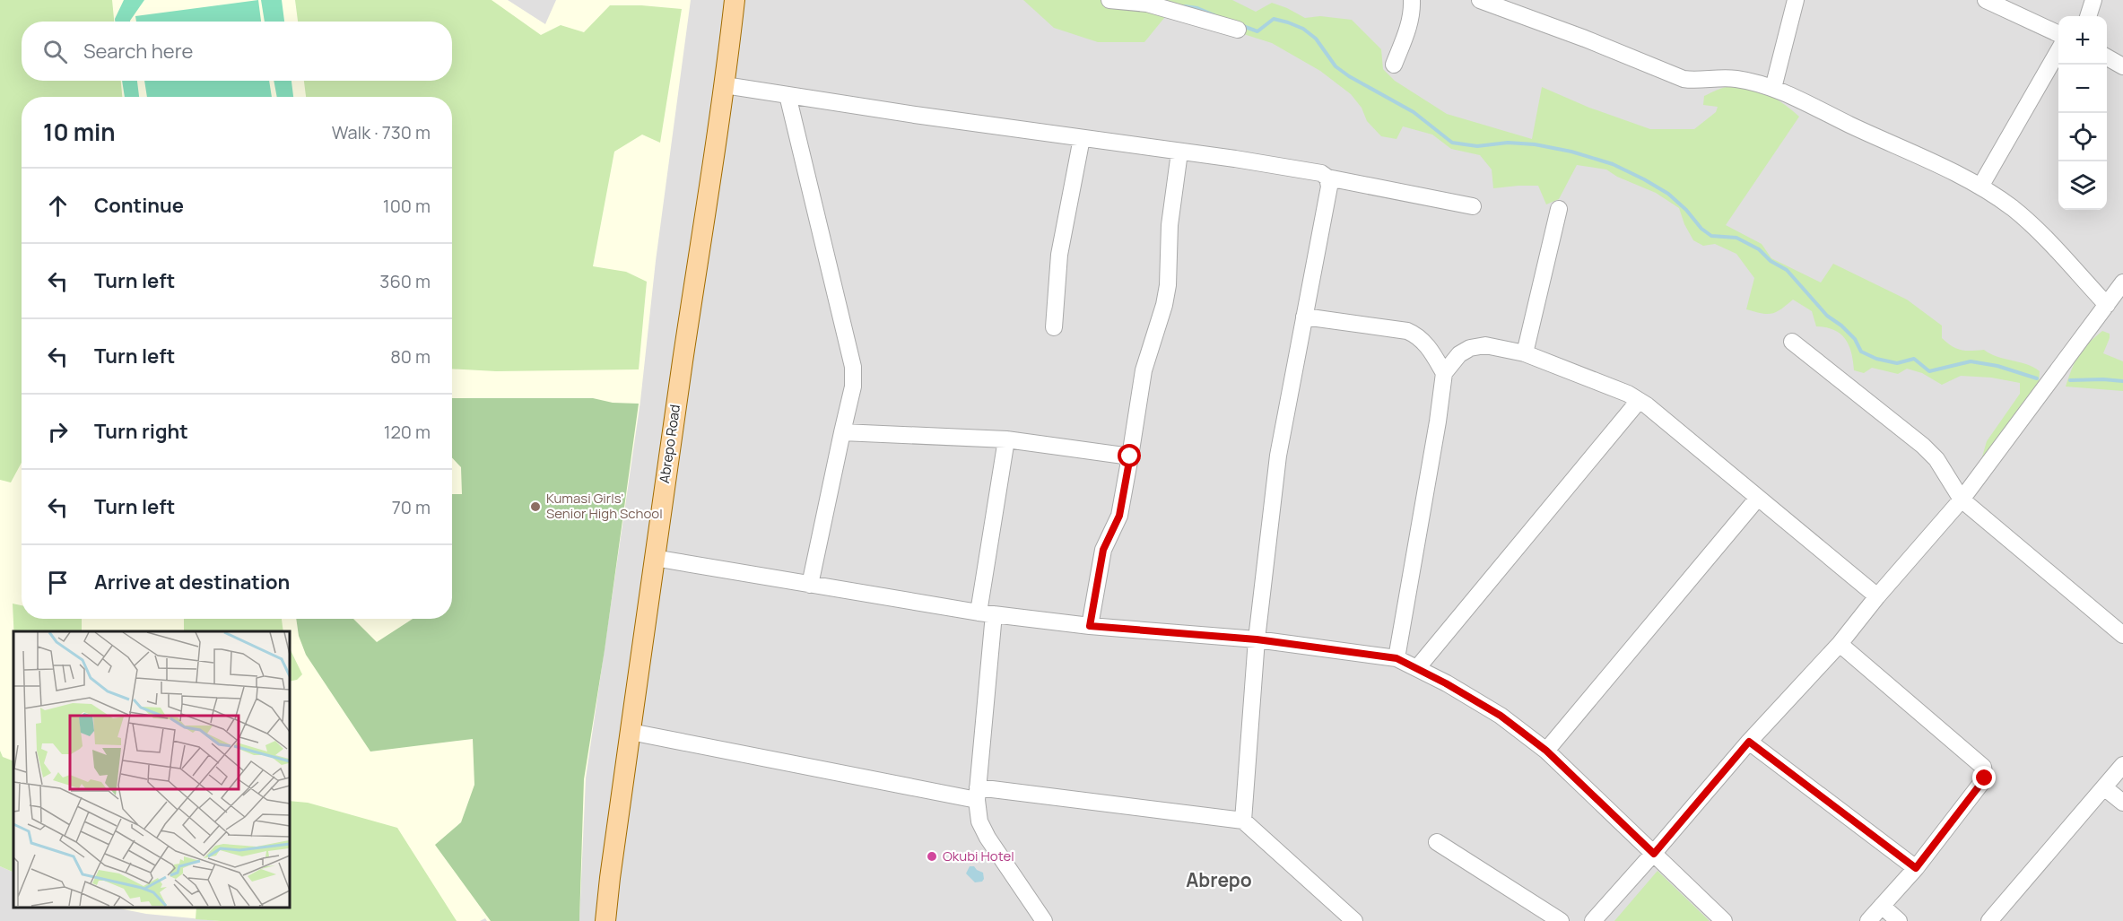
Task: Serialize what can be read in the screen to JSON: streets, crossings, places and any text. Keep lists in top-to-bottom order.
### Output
{
  "streets": {
    "main road": ["Abrepo Road"]
  },
  "districts": ["Abrepo"],
  "places": ["Kumasi Girls' Senior High School", "Okubi Hotel"],
  "page": {
    "map_buttons": ["+", "−"],
    "search": "Search here",
    "heading": ["10 min", "Walk · 730 m"],
    "list": [
      ["Continue", "100 m"],
      ["Turn left", "360 m"],
      ["Turn left", "80 m"],
      ["Turn right", "120 m"],
      ["Turn left", "70 m"],
      "Arrive at destination"
    ]
  }
}
